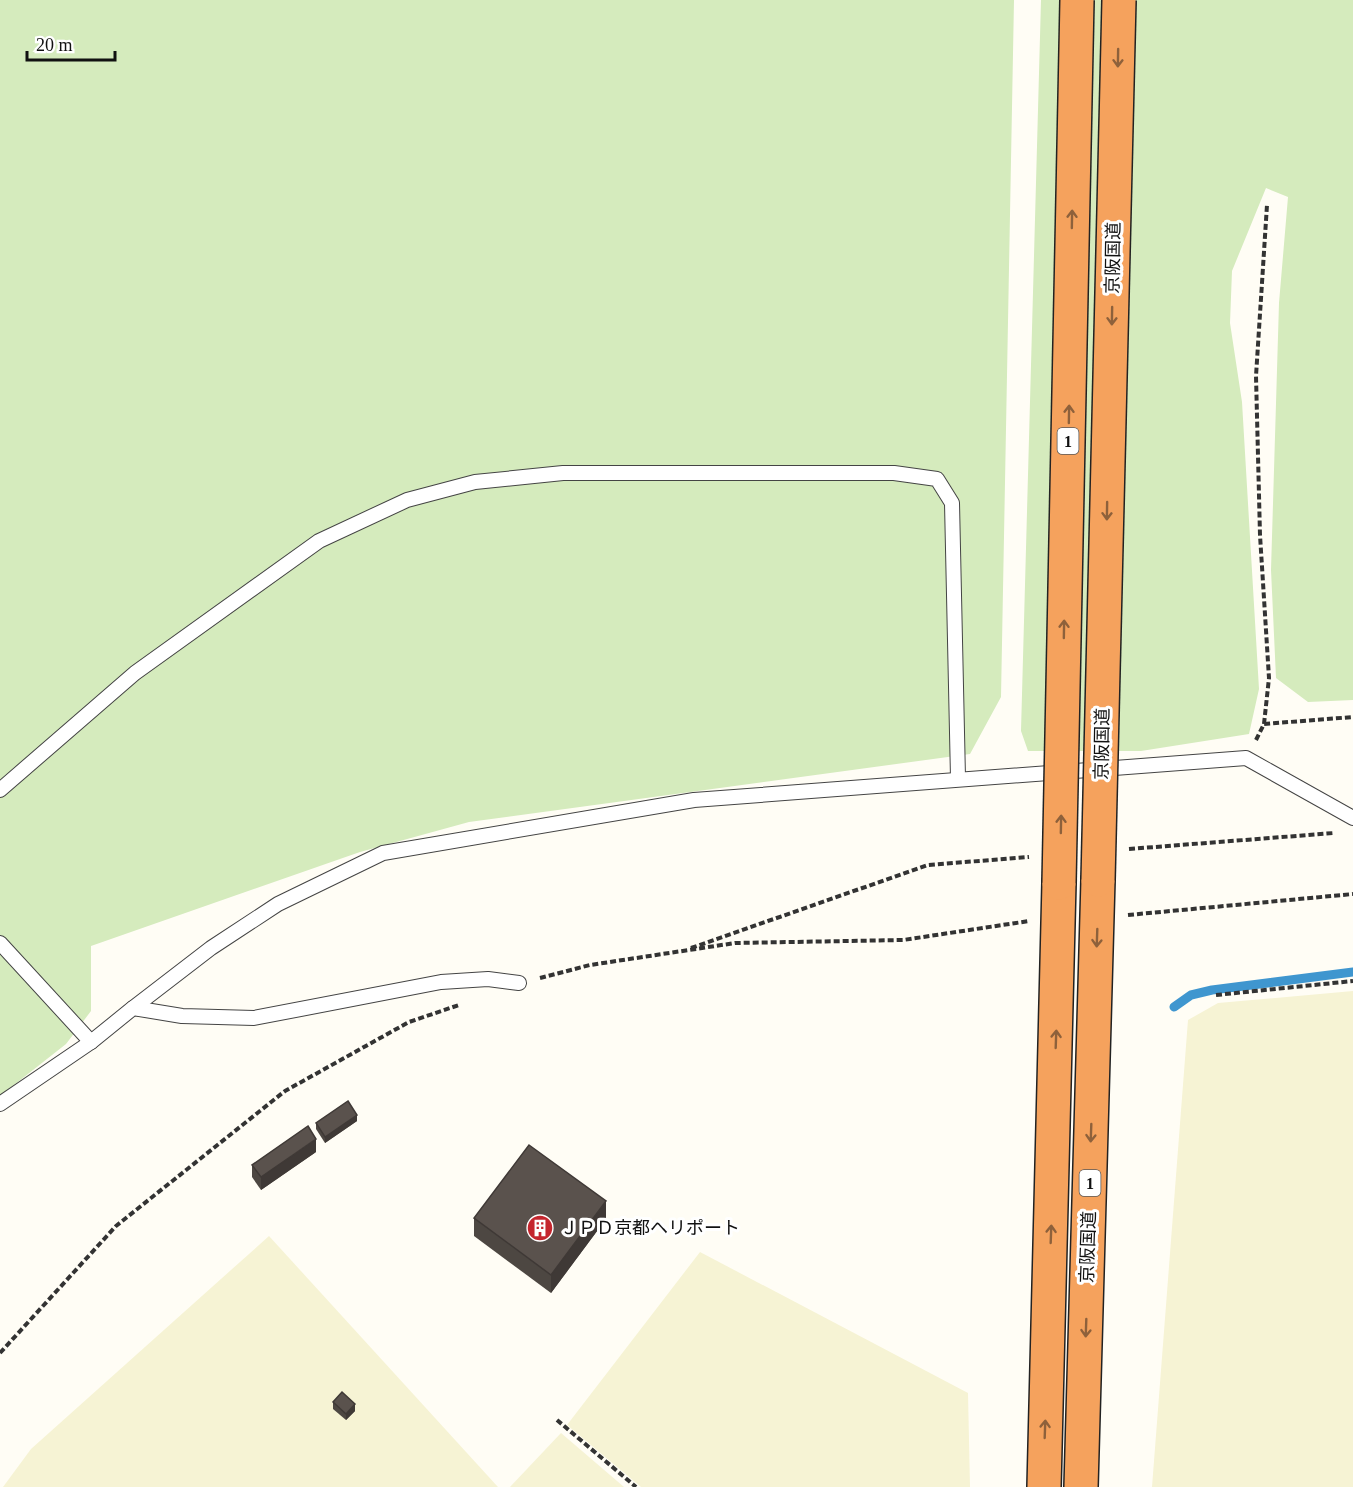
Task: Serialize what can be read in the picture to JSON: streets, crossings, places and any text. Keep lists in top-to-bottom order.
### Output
{
  "streets": {
    "highway": ["京阪国道", "1"]
  },
  "places": {
    "building": ["ＪＰＤ京都ヘリポート"]
  },
  "scale_bar": "20 m"
}
